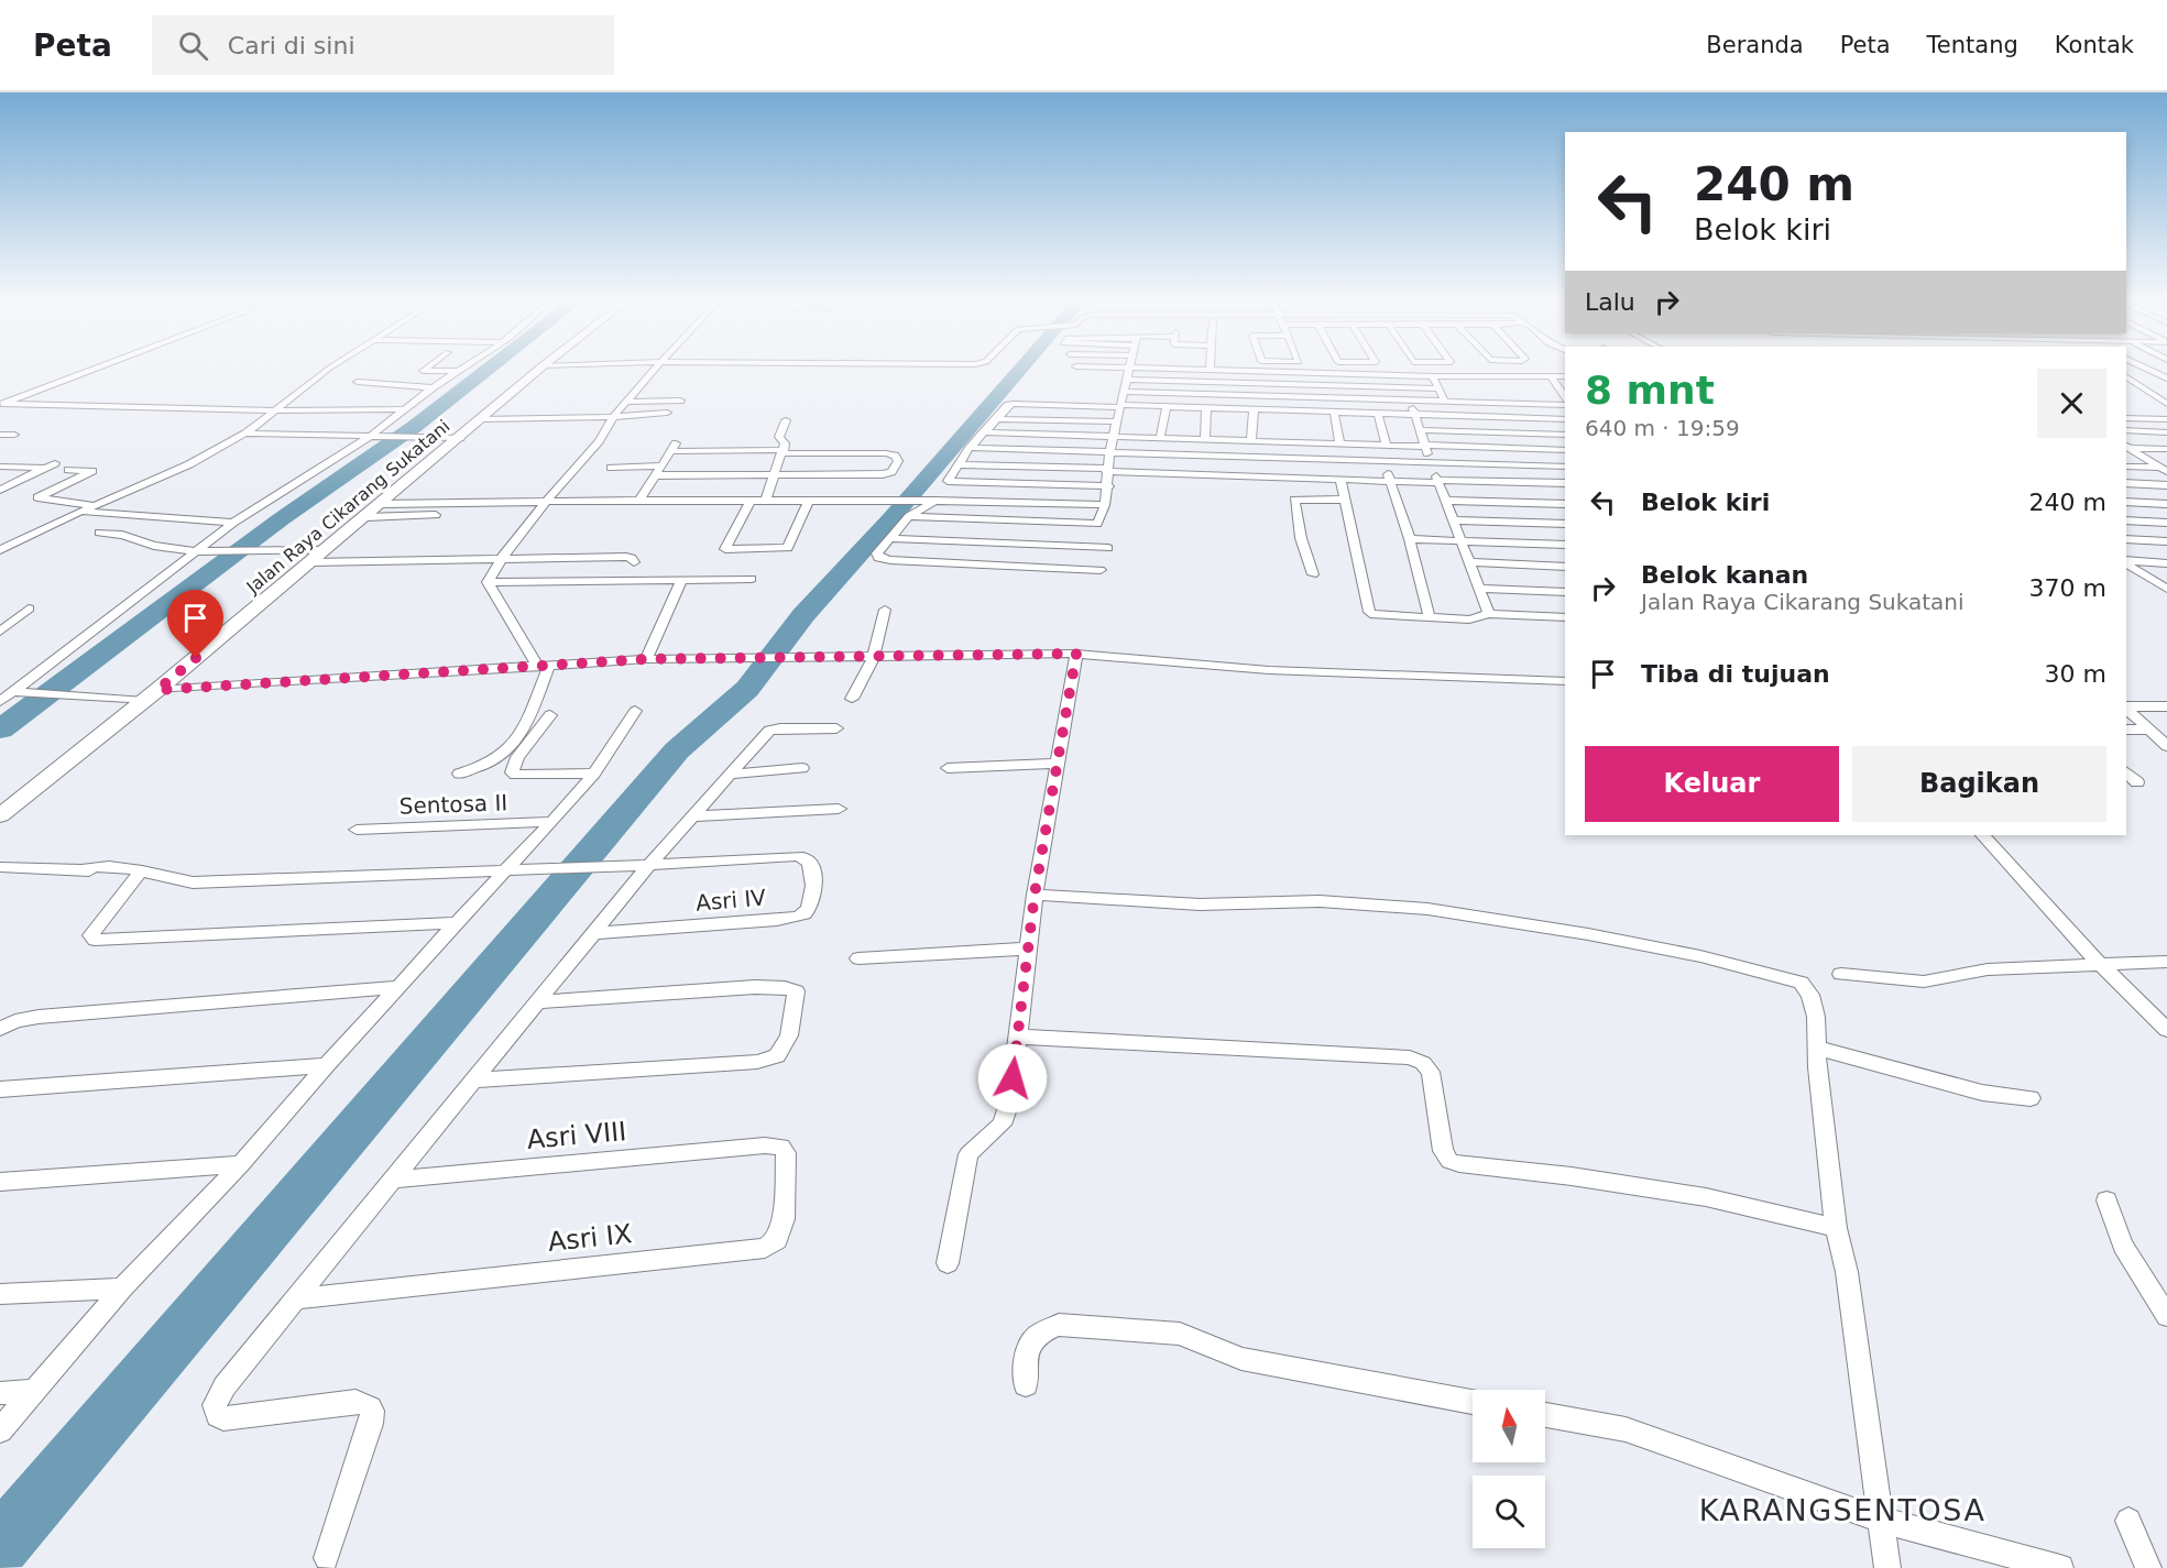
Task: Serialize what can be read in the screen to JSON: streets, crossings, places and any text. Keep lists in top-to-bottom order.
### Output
{
  "streets": {
    "main road": ["Jalan Raya Cikarang Sukatani"],
    "street": [
      "Sentosa II",
      "Asri IV",
      "Asri VIII",
      "Asri IX"
    ]
  },
  "crossings": [
    ["Asri VIII", "Asri IX"]
  ],
  "districts": ["KARANGSENTOSA"],
  "north": "top",
  "page": {
    "header": "Peta",
    "search": "Cari di sini",
    "nav": [
      "Beranda",
      "Peta",
      "Tentang",
      "Kontak"
    ],
    "turn": ["240 m", "Belok kiri"],
    "then": "Lalu",
    "heading": ["8 mnt", "640 m · 19:59"],
    "list": [
      {
        "name": "Belok kiri",
        "value": "240 m"
      },
      {
        "name": "Belok kanan",
        "note": "Jalan Raya Cikarang Sukatani",
        "value": "370 m"
      },
      {
        "name": "Tiba di tujuan",
        "value": "30 m"
      }
    ],
    "buttons": ["Keluar", "Bagikan"]
  }
}
